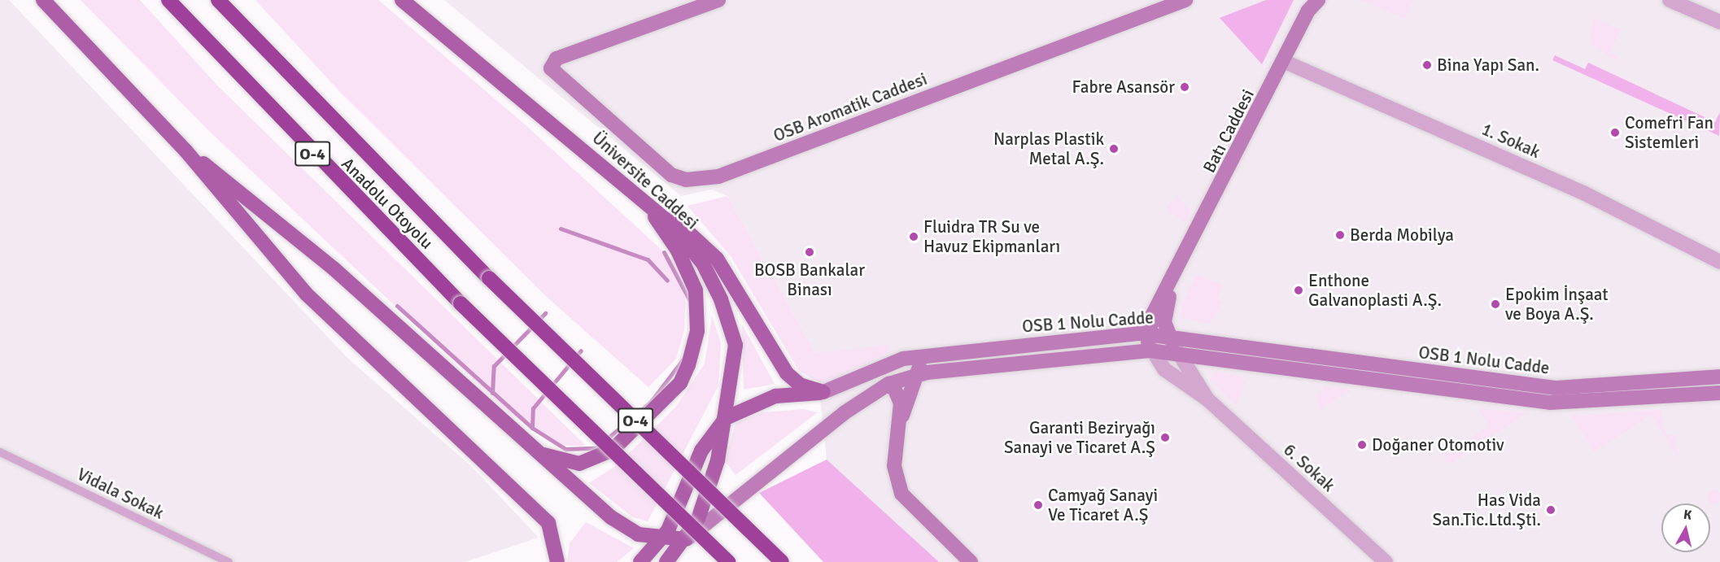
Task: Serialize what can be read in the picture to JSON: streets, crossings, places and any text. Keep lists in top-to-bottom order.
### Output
{
  "streets": {
    "highway": ["O-4", "Anadolu Otoyolu"],
    "main road": ["Üniversite Caddesi", "OSB 1 Nolu Cadde"],
    "street": [
      "OSB Aromatik Caddesi",
      "Batı Caddesi",
      "1. Sokak",
      "6. Sokak"
    ],
    "lane": ["Vidala Sokak"]
  },
  "crossings": [
    ["Batı Caddesi", "1. Sokak"],
    ["Batı Caddesi", "OSB 1 Nolu Cadde"],
    ["Batı Caddesi", "6. Sokak"],
    ["Üniversite Caddesi", "OSB 1 Nolu Cadde"],
    ["OSB 1 Nolu Cadde", "6. Sokak"]
  ],
  "places": [
    "Bina Yapı San.",
    "Fabre Asansör",
    "Comefri Fan Sistemleri",
    "Narplas Plastik Metal A.Ş.",
    "Berda Mobilya",
    "Fluidra TR Su ve Havuz Ekipmanları",
    "BOSB Bankalar Binası",
    "Enthone Galvanoplasti A.Ş.",
    "Epokim İnşaat ve Boya A.Ş.",
    "Garanti Beziryağı Sanayi ve Ticaret A.Ş",
    "Doğaner Otomotiv",
    "Camyağ Sanayi Ve Ticaret A.Ş",
    "Has Vida San.Tic.Ltd.Şti."
  ],
  "north": "top"
}
